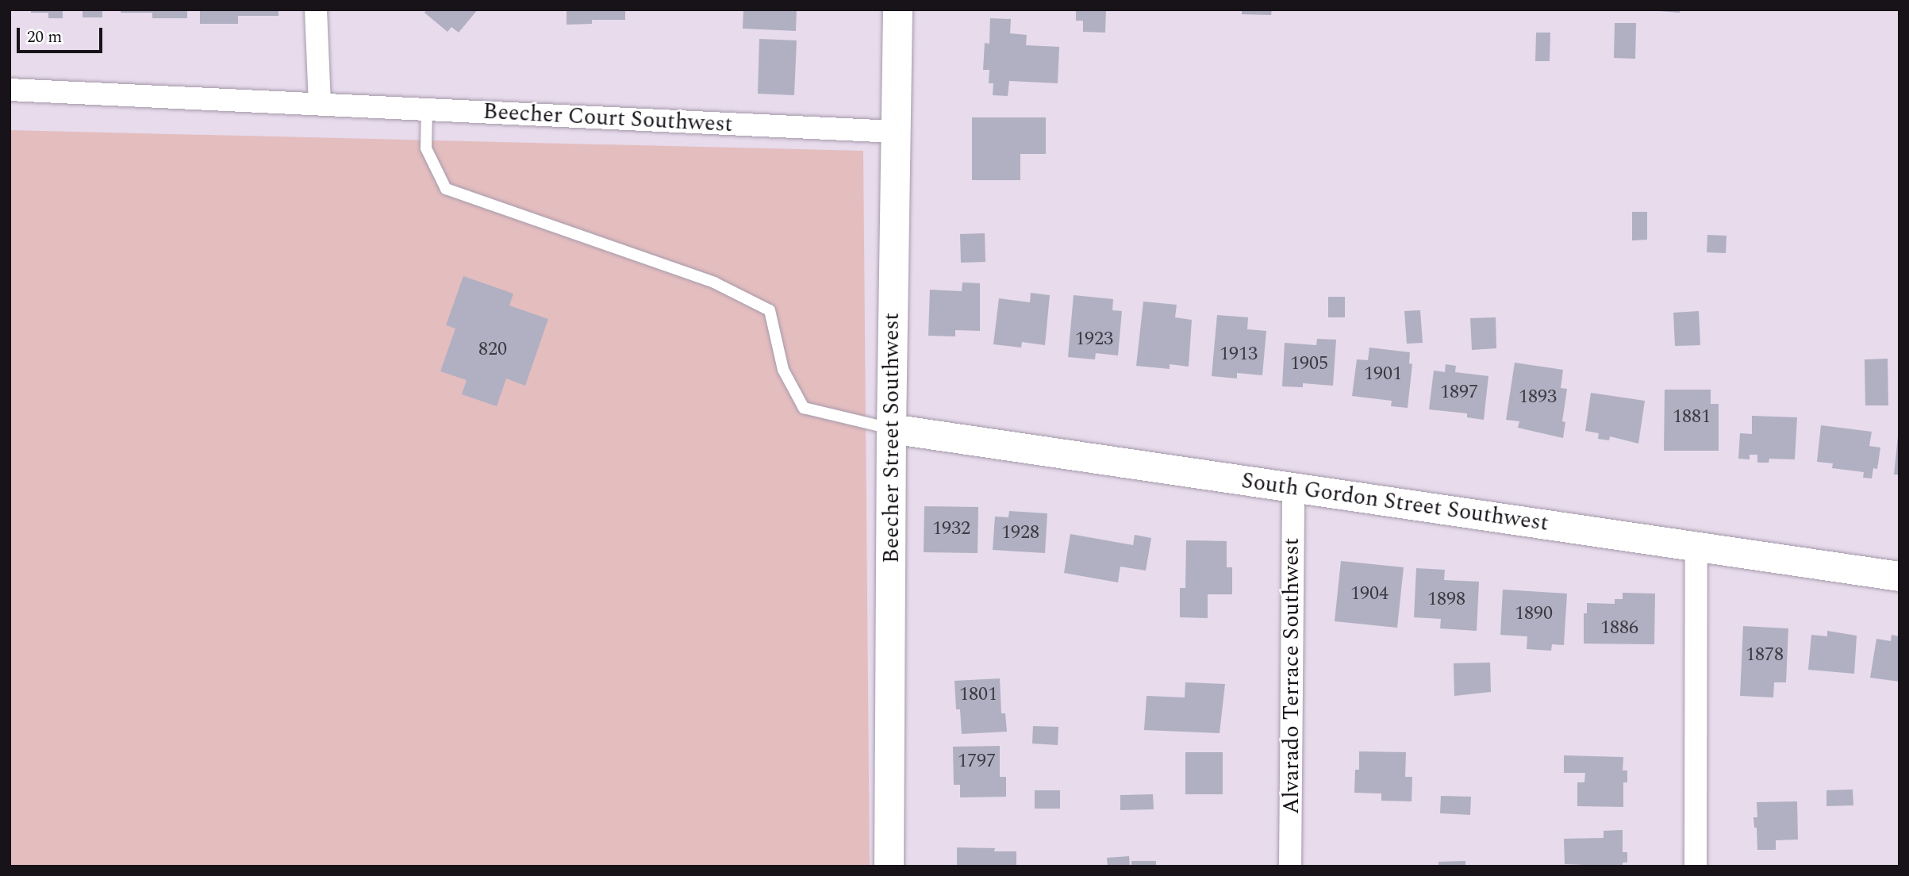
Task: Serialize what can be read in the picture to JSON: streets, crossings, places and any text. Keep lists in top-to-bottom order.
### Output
{
  "streets": {
    "street": [
      "Beecher Court Southwest",
      "Beecher Street Southwest",
      "South Gordon Street Southwest",
      "Alvarado Terrace Southwest"
    ]
  },
  "crossings": [
    ["Beecher Court Southwest", "Beecher Street Southwest"],
    ["Beecher Street Southwest", "South Gordon Street Southwest"],
    ["South Gordon Street Southwest", "Alvarado Terrace Southwest"]
  ],
  "house_numbers": [
    "1923",
    "820",
    "1913",
    "1905",
    "1901",
    "1897",
    "1893",
    "1881",
    "1932",
    "1928",
    "1904",
    "1898",
    "1890",
    "1886",
    "1878",
    "1801",
    "1797"
  ],
  "scale_bar": "20 m"
}
